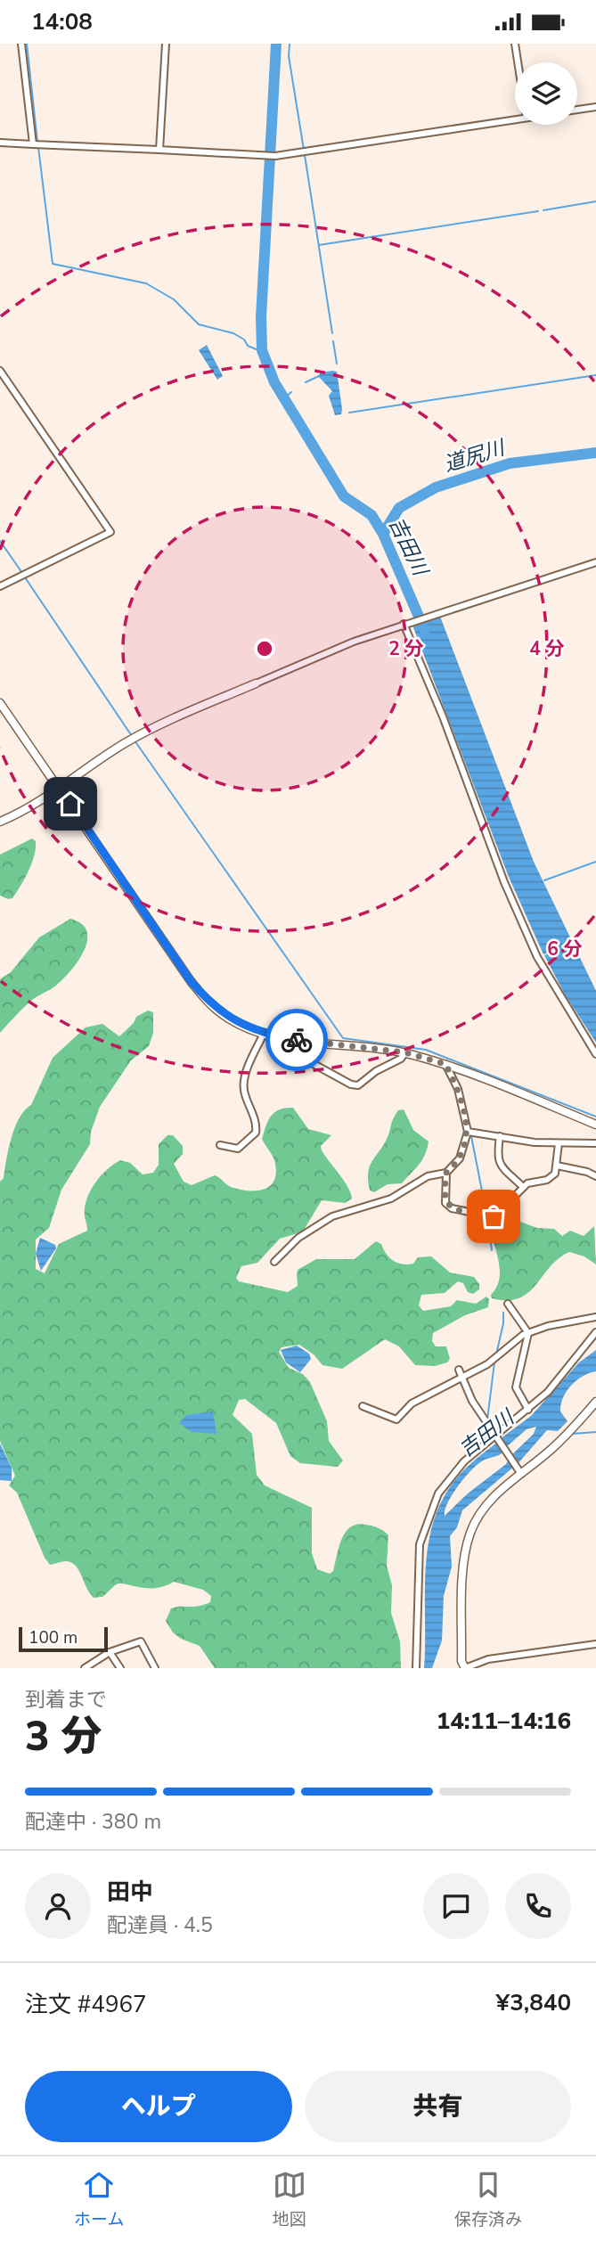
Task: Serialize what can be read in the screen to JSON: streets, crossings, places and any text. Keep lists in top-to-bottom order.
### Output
{
  "water": ["道尻川", "吉田川"],
  "scale_bar": "100 m",
  "page": {
    "status": "14:08",
    "scale": "100 m",
    "heading": ["3 分", "到着まで", "14:11–14:16"],
    "panel": [
      "田中",
      "配達員 · 4.5",
      "注文 #4967",
      "¥3,840"
    ],
    "bar": "配達中 · 380 m",
    "buttons": ["ヘルプ", "共有"],
    "tabs": ["ホーム", "地図", "保存済み"]
  },
  "rings": ["2 分", "4 分", "6 分"]
}
